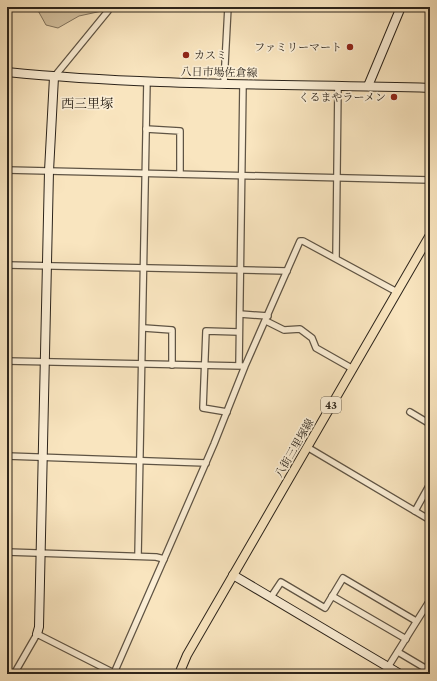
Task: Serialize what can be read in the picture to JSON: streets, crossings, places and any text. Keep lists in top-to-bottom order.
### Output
{
  "streets": {
    "main road": ["43", "八街三里塚線"],
    "street": ["八日市場佐倉線"]
  },
  "districts": ["西三里塚"],
  "places": ["ファミリーマート", "カスミ", "くるまやラーメン"]
}
